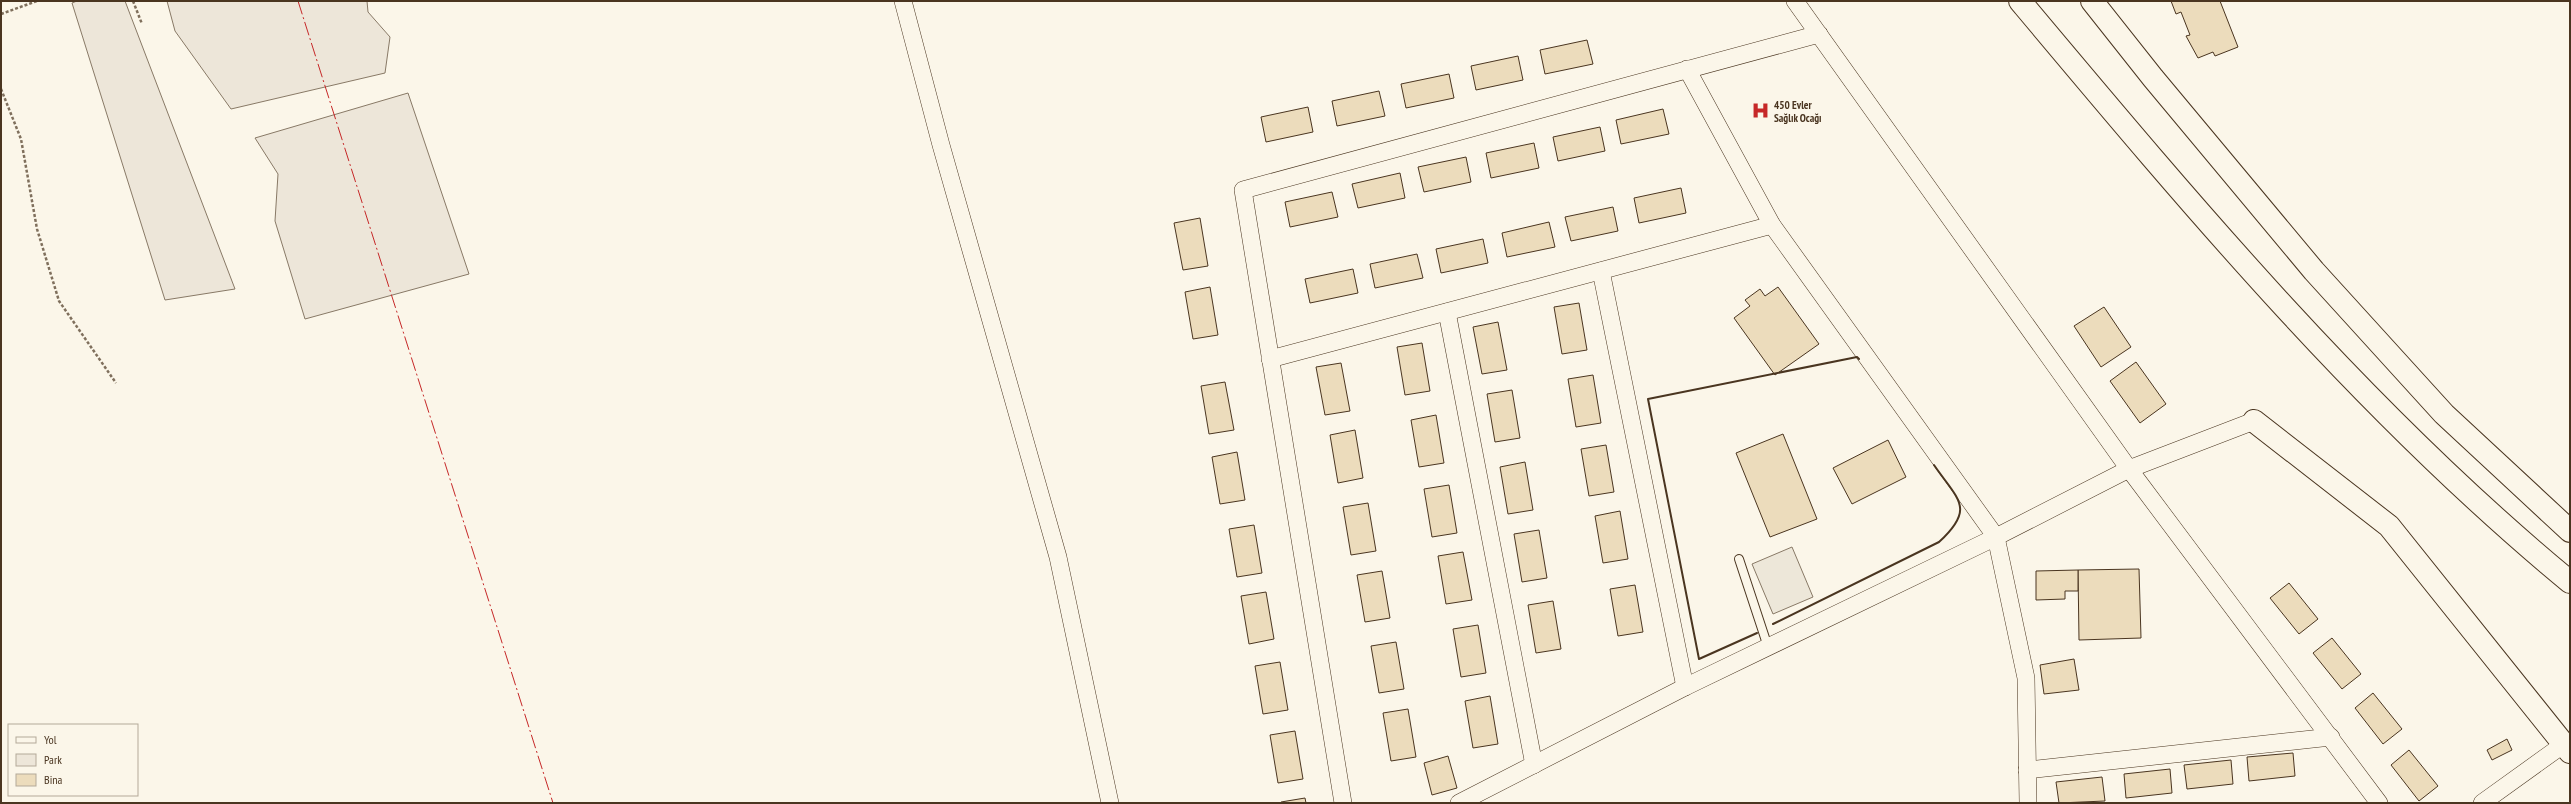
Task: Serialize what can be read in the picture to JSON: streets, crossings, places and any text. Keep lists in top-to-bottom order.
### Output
{
  "places": {
    "hospital": ["450 Evler Sağlık Ocağı"]
  },
  "legend": ["Yol", "Park", "Bina"]
}
